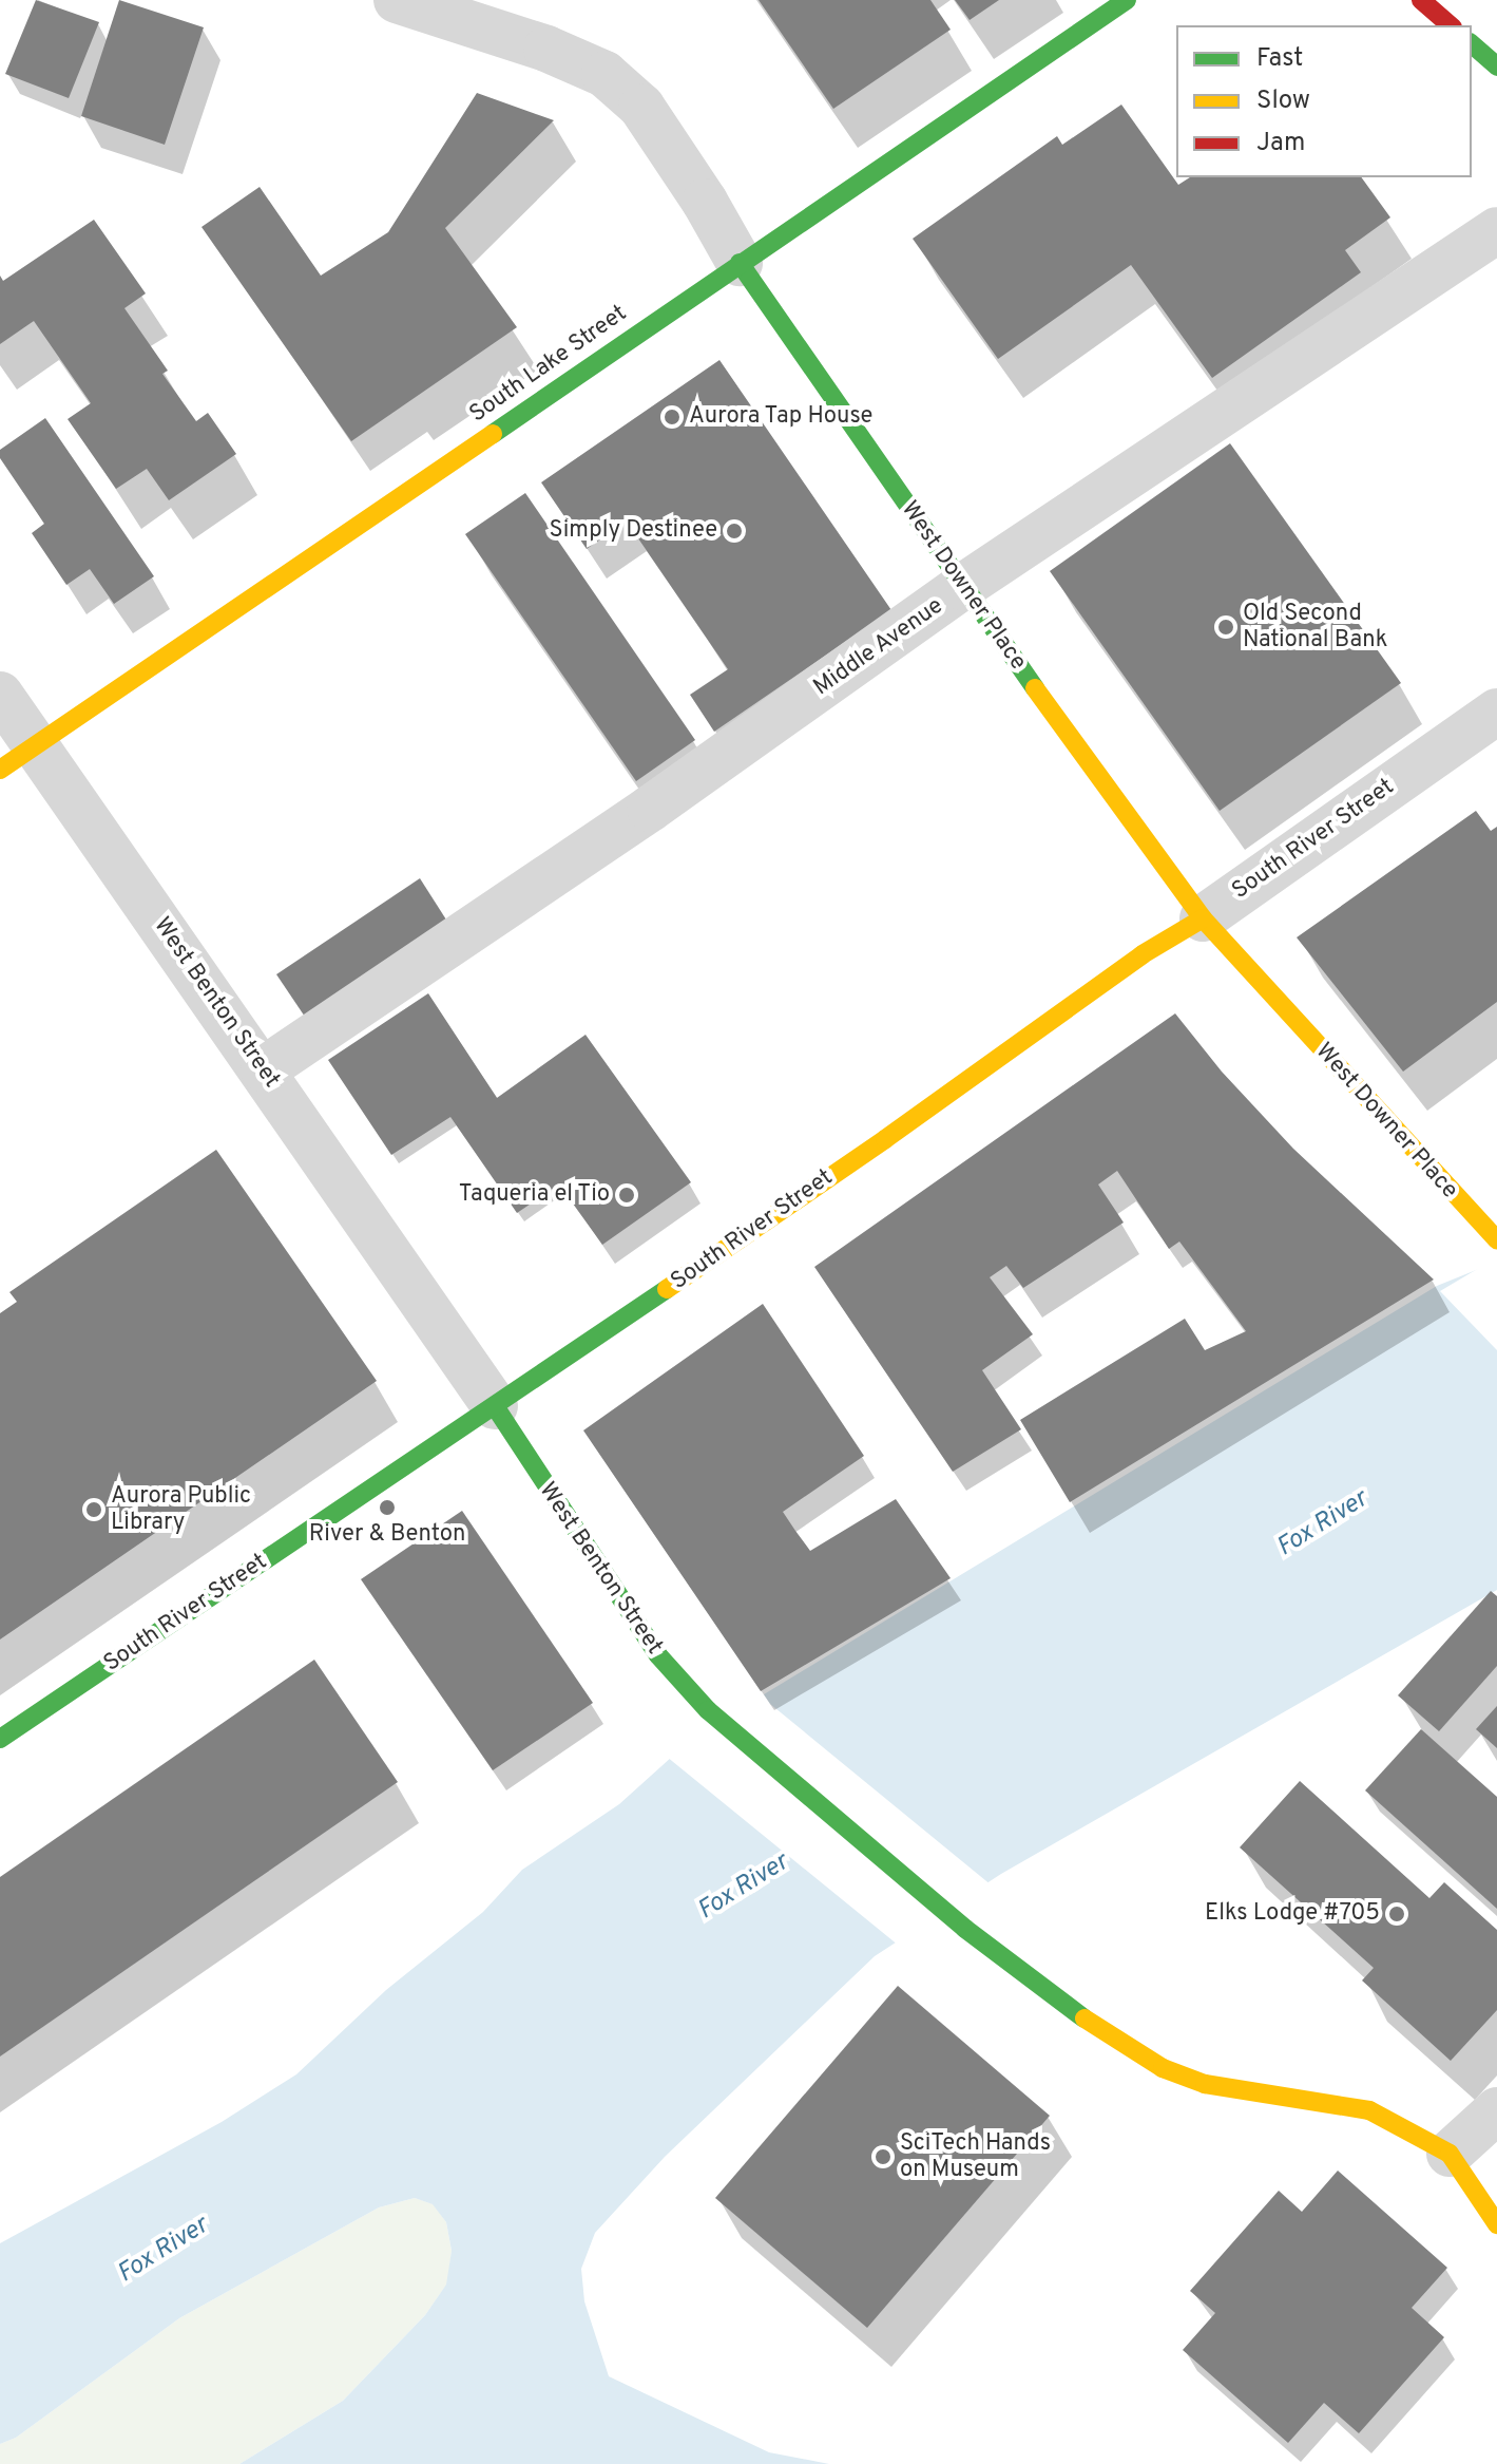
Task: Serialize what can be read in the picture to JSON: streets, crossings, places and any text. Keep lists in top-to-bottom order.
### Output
{
  "streets": {
    "street": [
      "South Lake Street",
      "West Downer Place",
      "Middle Avenue",
      "South River Street",
      "West Benton Street"
    ]
  },
  "crossings": [
    ["South Lake Street", "West Downer Place"],
    ["South Lake Street", "West Benton Street"],
    ["West Downer Place", "Middle Avenue"],
    ["West Downer Place", "South River Street"],
    ["Middle Avenue", "West Benton Street"],
    ["South River Street", "West Benton Street"]
  ],
  "water": ["Fox River"],
  "places": [
    "Aurora Tap House",
    "Simply Destinee",
    "Old Second National Bank",
    "Taqueria el Tio",
    "River & Benton",
    "Aurora Public Library",
    "Elks Lodge #705",
    "SciTech Hands on Museum"
  ],
  "legend": ["Fast", "Slow", "Jam"]
}
